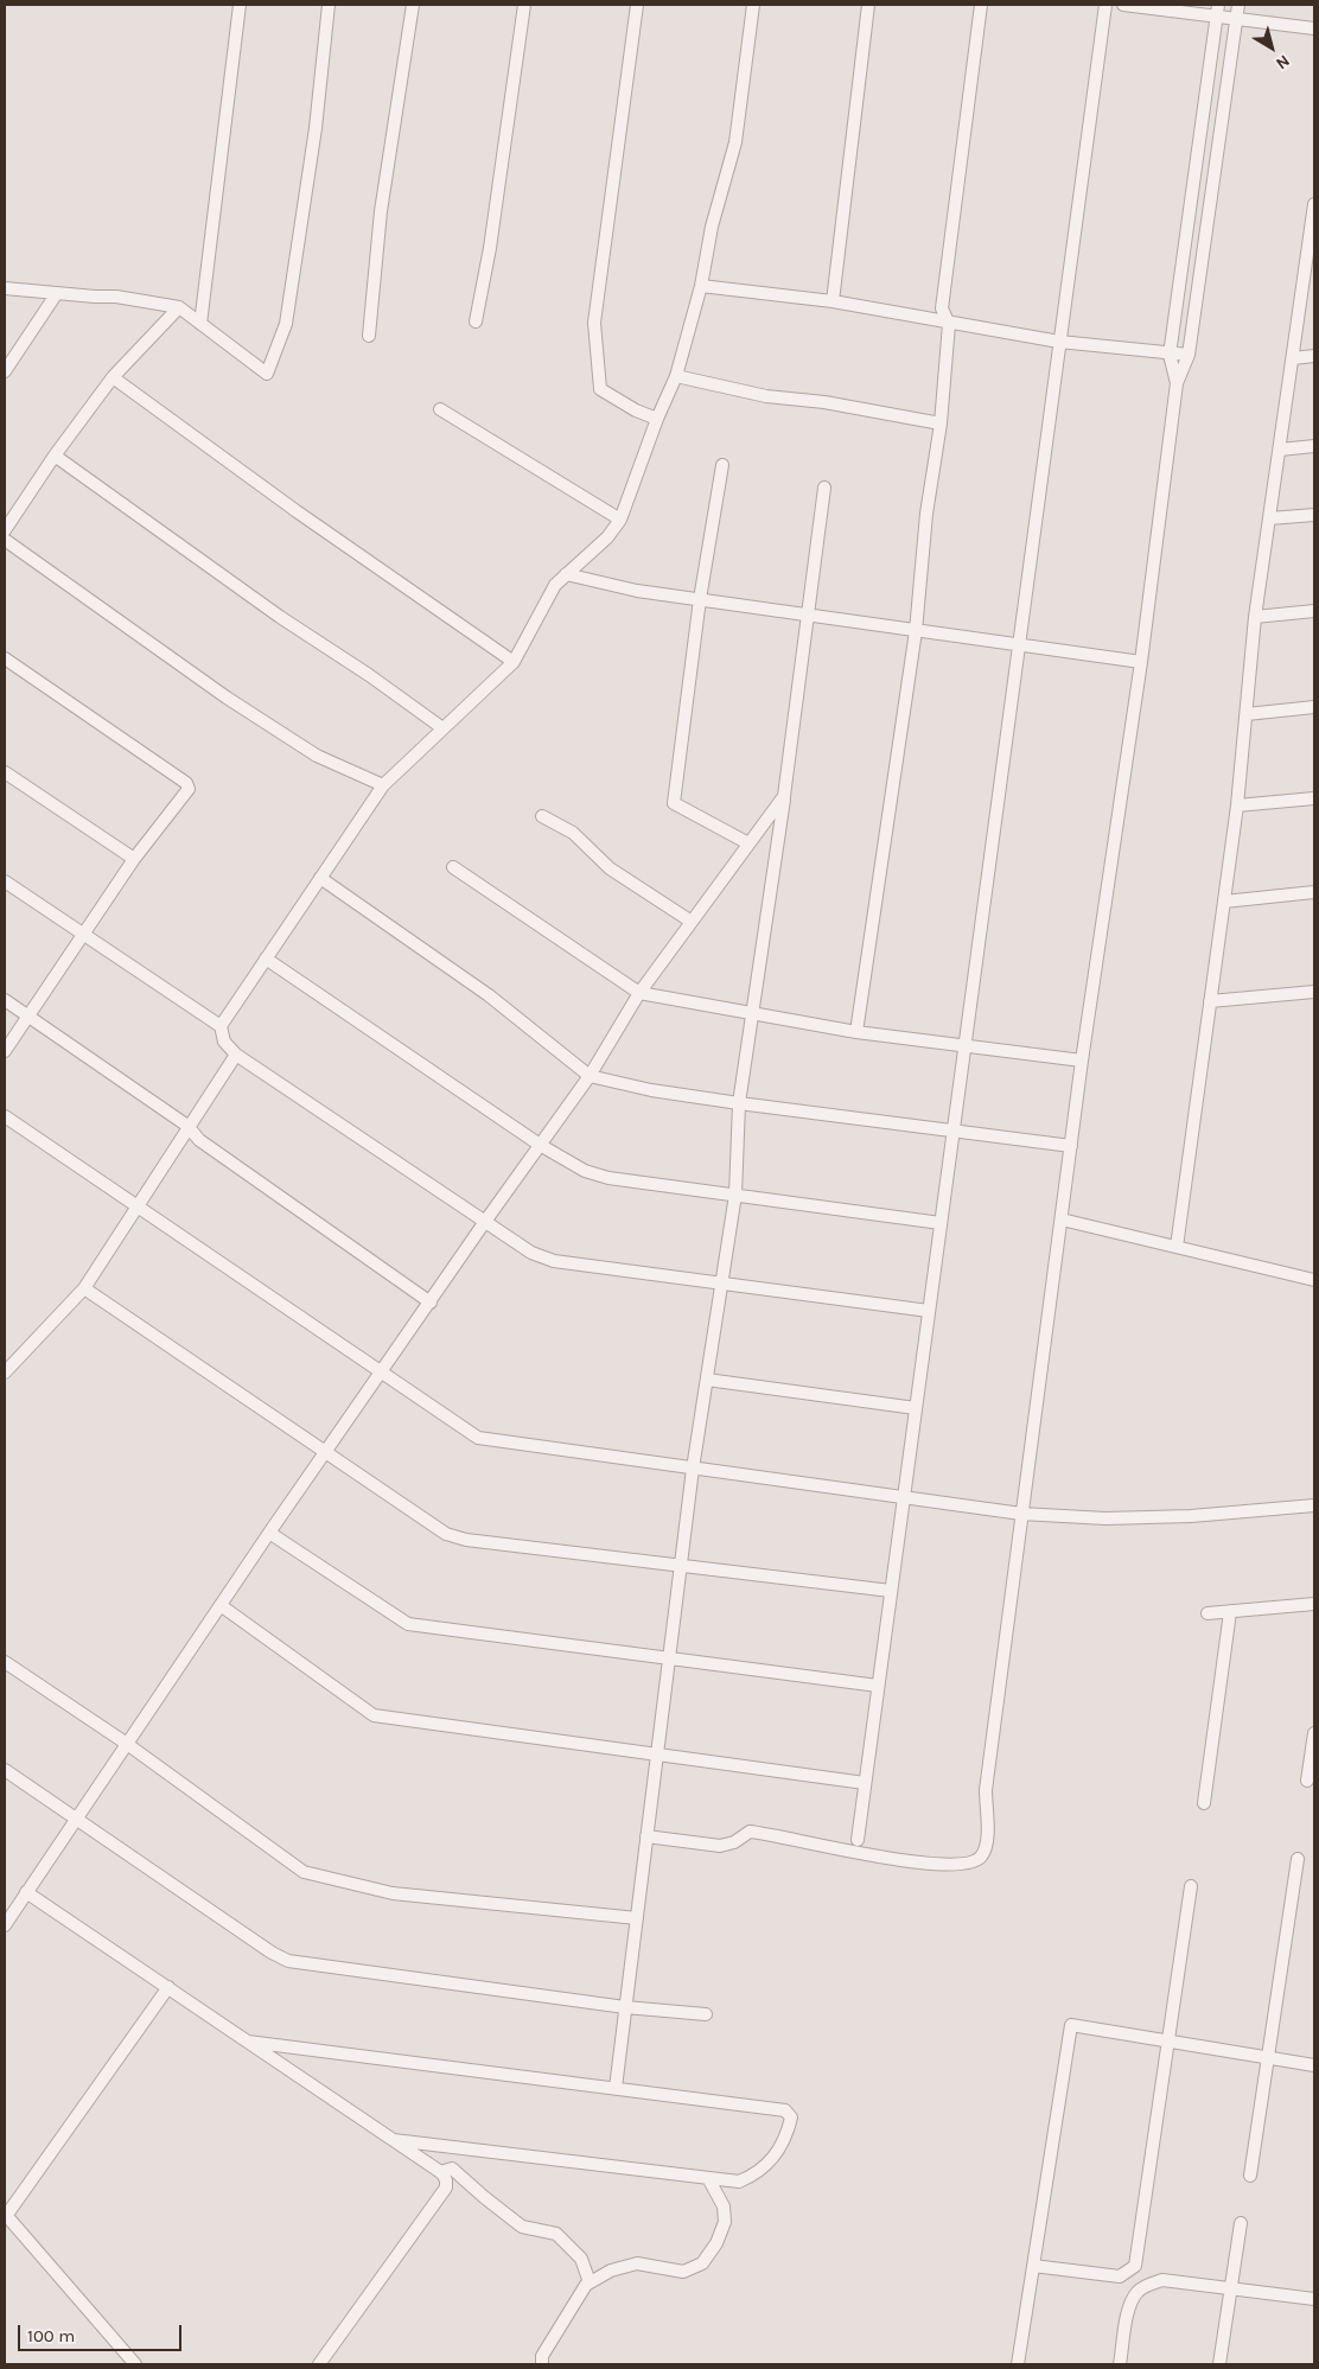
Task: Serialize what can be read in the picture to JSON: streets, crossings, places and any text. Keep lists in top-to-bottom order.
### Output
{
  "scale_bar": "100 m",
  "north": "bottom right"
}
